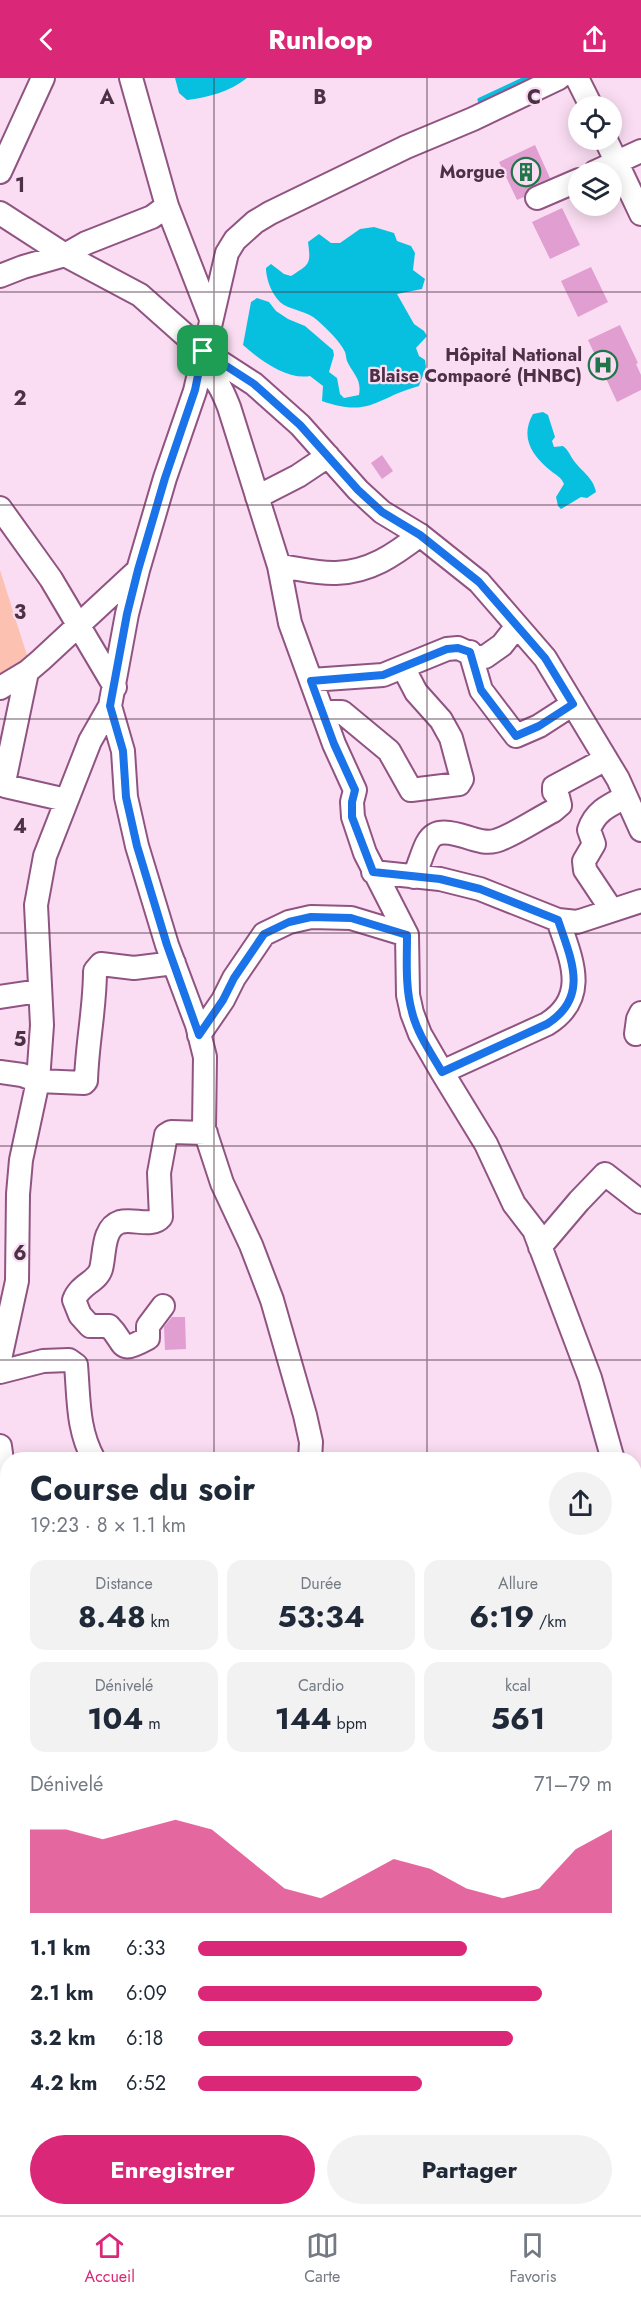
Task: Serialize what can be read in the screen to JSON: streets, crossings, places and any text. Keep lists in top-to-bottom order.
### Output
{
  "places": {
    "building": ["Morgue"],
    "hospital": ["Hôpital National Blaise Compaoré (HNBC)"]
  },
  "page": {
    "header": "Runloop",
    "heading": ["Course du soir", "19:23 · 8 × 1.1 km"],
    "stats": [
      ["Distance", "8.48 km"],
      ["Durée", "53:34"],
      ["Allure", "6:19 /km"],
      ["Dénivelé", "104 m"],
      ["Cardio", "144 bpm"],
      ["kcal", "561"]
    ],
    "chart": ["Dénivelé", "71–79 m"],
    "list": [
      {
        "name": "1.1 km",
        "note": "6:33"
      },
      {
        "name": "2.1 km",
        "note": "6:09"
      },
      {
        "name": "3.2 km",
        "note": "6:18"
      },
      {
        "name": "4.2 km",
        "note": "6:52"
      }
    ],
    "buttons": ["Enregistrer", "Partager"],
    "tabs": ["Accueil", "Carte", "Favoris"]
  },
  "grid": {
    "columns": ["A", "B", "C"],
    "rows": [
      "1",
      "2",
      "3",
      "4",
      "5",
      "6"
    ]
  }
}
